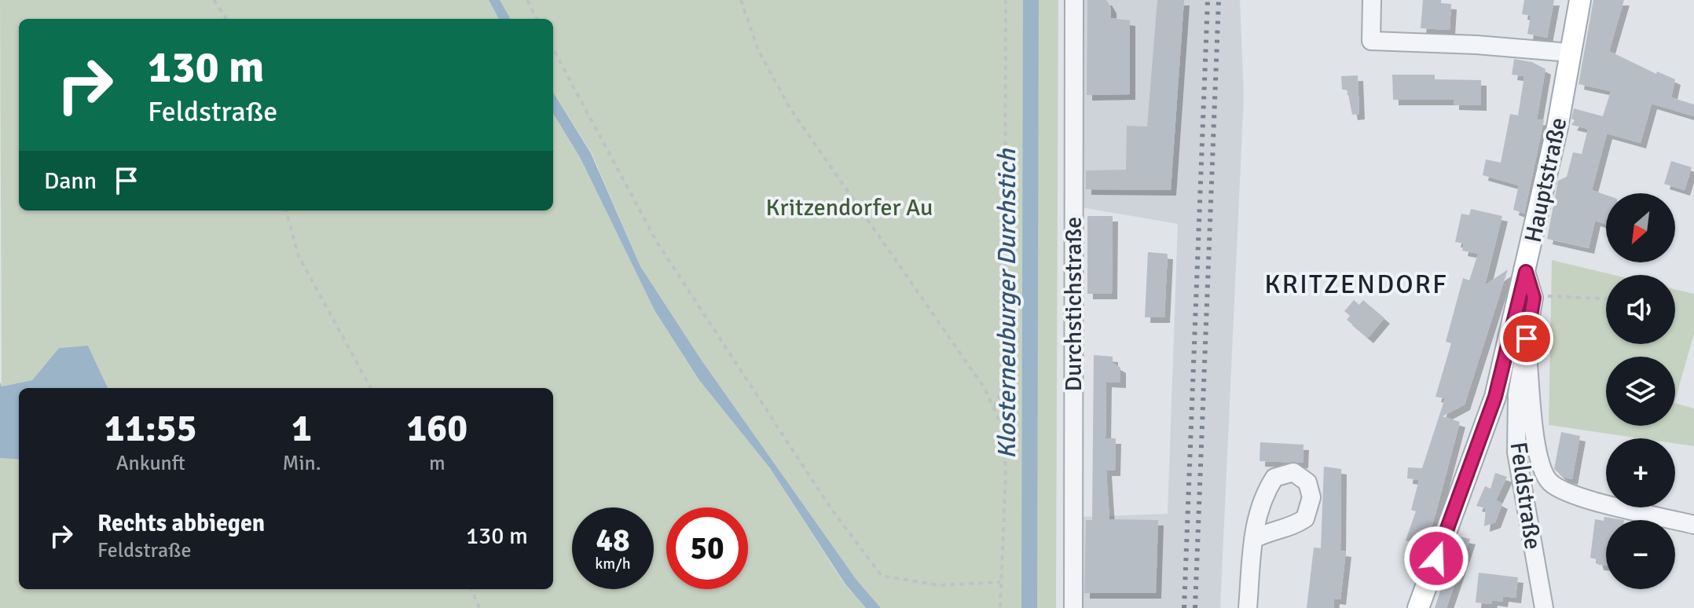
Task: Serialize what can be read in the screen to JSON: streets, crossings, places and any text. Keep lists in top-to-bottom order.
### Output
{
  "streets": {
    "main road": ["Hauptstraße"],
    "street": ["Durchstichstraße", "Feldstraße"]
  },
  "crossings": [
    ["Hauptstraße", "Feldstraße"]
  ],
  "districts": ["KRITZENDORF"],
  "water": ["Klosterneuburger Durchstich"],
  "parks": ["Kritzendorfer Au"],
  "north": "bottom left",
  "page": {
    "turn": ["130 m", "Feldstraße"],
    "then": "Dann",
    "map_buttons": ["+", "−"],
    "eta": [
      "11:55",
      "Ankunft",
      "1",
      "Min.",
      "160",
      "m"
    ],
    "list": [
      {
        "name": "Rechts abbiegen",
        "note": "Feldstraße",
        "value": "130 m"
      }
    ],
    "speed": "48 km/h",
    "limit": "50"
  }
}
